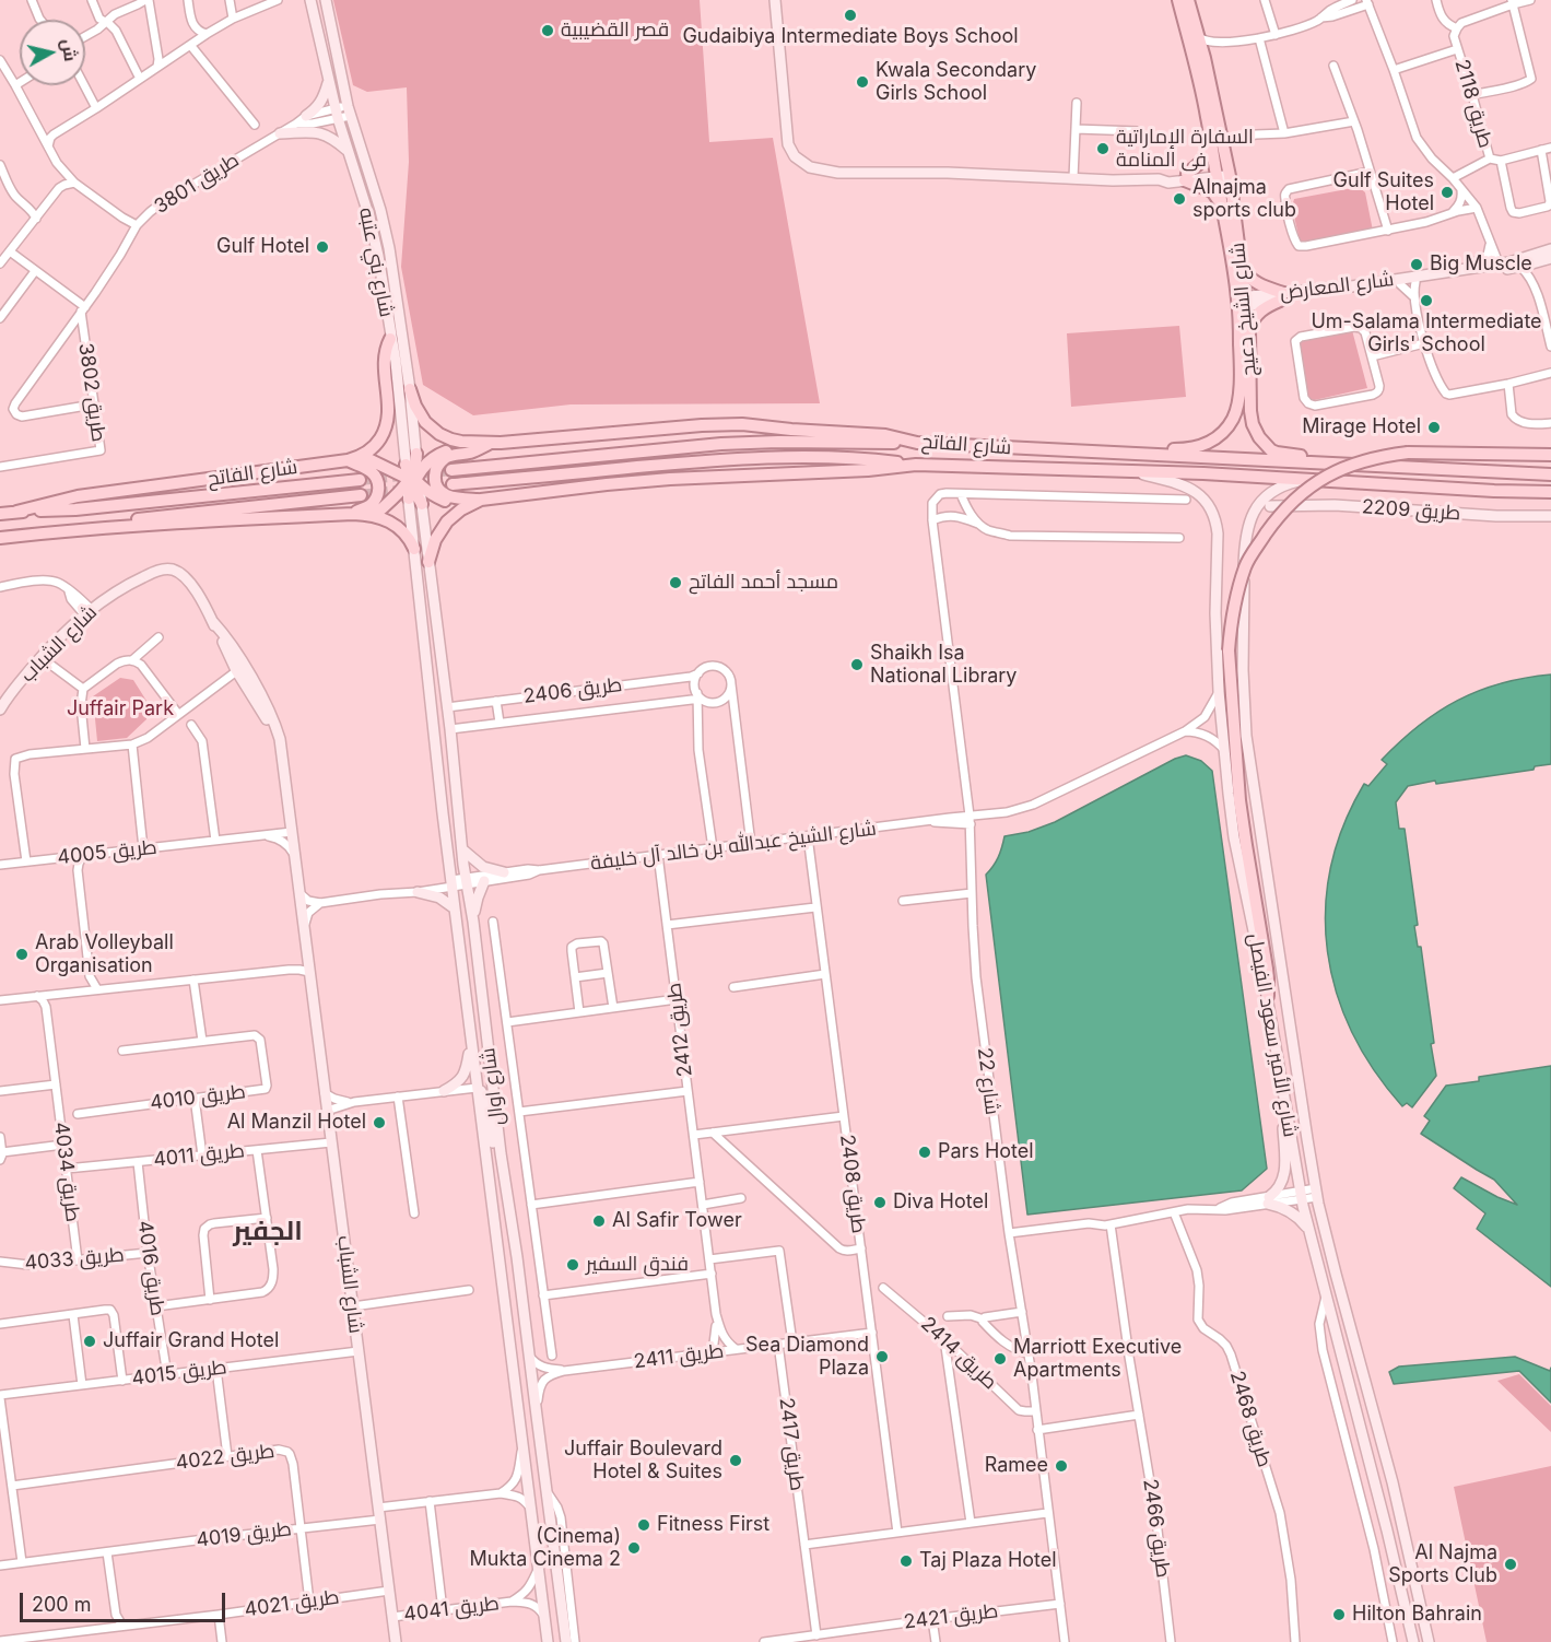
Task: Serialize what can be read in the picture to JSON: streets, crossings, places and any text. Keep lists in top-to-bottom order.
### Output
{
  "streets": {
    "main road": ["شارع الشيخ دعيج", "شارع الفاتح"],
    "street": [
      "طريق 2118",
      "طريق 3801",
      "شارع بني عتبه",
      "شارع المعارض",
      "طريق 3802",
      "طريق 2209",
      "شارع الشباب",
      "طريق 2406",
      "شارع الشيخ عبدالله بن خالد آل خليفة",
      "طريق 4005",
      "طريق 2412",
      "شارع الأمير سعود الفيصل",
      "شارع 22",
      "شارع اوال",
      "طريق 4010",
      "طريق 4011",
      "طريق 4034",
      "طريق 2408",
      "طريق 4033",
      "طريق 4016",
      "طريق 2414",
      "طريق 2411",
      "طريق 4015",
      "طريق 2468",
      "طريق 2417",
      "طريق 4022",
      "طريق 2466",
      "طريق 4019",
      "طريق 4021",
      "طريق 4041",
      "طريق 2421"
    ]
  },
  "crossings": [
    ["طريق 3801", "شارع بني عتبه"],
    ["طريق 3801", "طريق 3802"],
    ["شارع بني عتبه", "شارع الفاتح"],
    ["شارع بني عتبه", "شارع اوال"],
    ["شارع المعارض", "شارع الشيخ دعيج"],
    ["شارع الشيخ دعيج", "شارع الفاتح"],
    ["شارع الفاتح", "شارع الأمير سعود الفيصل"],
    ["شارع الفاتح", "شارع اوال"],
    ["شارع الشباب", "طريق 4005"],
    ["شارع الشباب", "شارع اوال"],
    ["شارع الشباب", "طريق 4011"],
    ["شارع الشباب", "طريق 4015"],
    ["شارع الشباب", "طريق 4019"],
    ["شارع الشباب", "طريق 4021"],
    ["شارع الشباب", "طريق 4041"],
    ["طريق 2406", "شارع اوال"],
    ["شارع الشيخ عبدالله بن خالد آل خليفة", "طريق 2412"],
    ["شارع الشيخ عبدالله بن خالد آل خليفة", "شارع الأمير سعود الفيصل"],
    ["شارع الشيخ عبدالله بن خالد آل خليفة", "شارع 22"],
    ["شارع الشيخ عبدالله بن خالد آل خليفة", "شارع اوال"],
    ["شارع الشيخ عبدالله بن خالد آل خليفة", "طريق 2408"],
    ["طريق 2412", "طريق 2411"],
    ["شارع 22", "طريق 2414"],
    ["شارع 22", "طريق 2421"],
    ["شارع اوال", "طريق 2411"],
    ["شارع اوال", "طريق 4041"],
    ["طريق 4011", "طريق 4034"],
    ["طريق 4011", "طريق 4016"],
    ["طريق 4034", "طريق 4033"],
    ["طريق 2408", "طريق 2411"],
    ["طريق 4033", "طريق 4016"],
    ["طريق 4016", "طريق 4015"],
    ["طريق 2411", "طريق 2417"],
    ["طريق 2417", "طريق 2421"],
    ["طريق 4022", "طريق 4019"],
    ["طريق 4022", "طريق 4021"]
  ],
  "districts": ["الجفير"],
  "parks": ["Juffair Park"],
  "places": [
    "Gudaibiya Intermediate Boys School",
    "قصر القضيبية",
    "Kwala Secondary Girls School",
    "السفارة الإماراتية فى المنامة",
    "Gulf Suites Hotel",
    "Alnajma sports club",
    "Gulf Hotel",
    "Big Muscle",
    "Um-Salama Intermediate Girls' School",
    "Mirage Hotel",
    "مسجد أحمد الفاتح",
    "Shaikh Isa National Library",
    "Arab Volleyball Organisation",
    "Al Manzil Hotel",
    "Pars Hotel",
    "Diva Hotel",
    "Al Safir Tower",
    "فندق السفير",
    "Juffair Grand Hotel",
    "Sea Diamond Plaza",
    "Marriott Executive Apartments",
    "Juffair Boulevard Hotel & Suites",
    "Ramee",
    "Fitness First",
    "(Cinema) Mukta Cinema 2",
    "Taj Plaza Hotel",
    "Al Najma Sports Club",
    "Hilton Bahrain"
  ],
  "scale_bar": "200 m",
  "north": "right"
}
